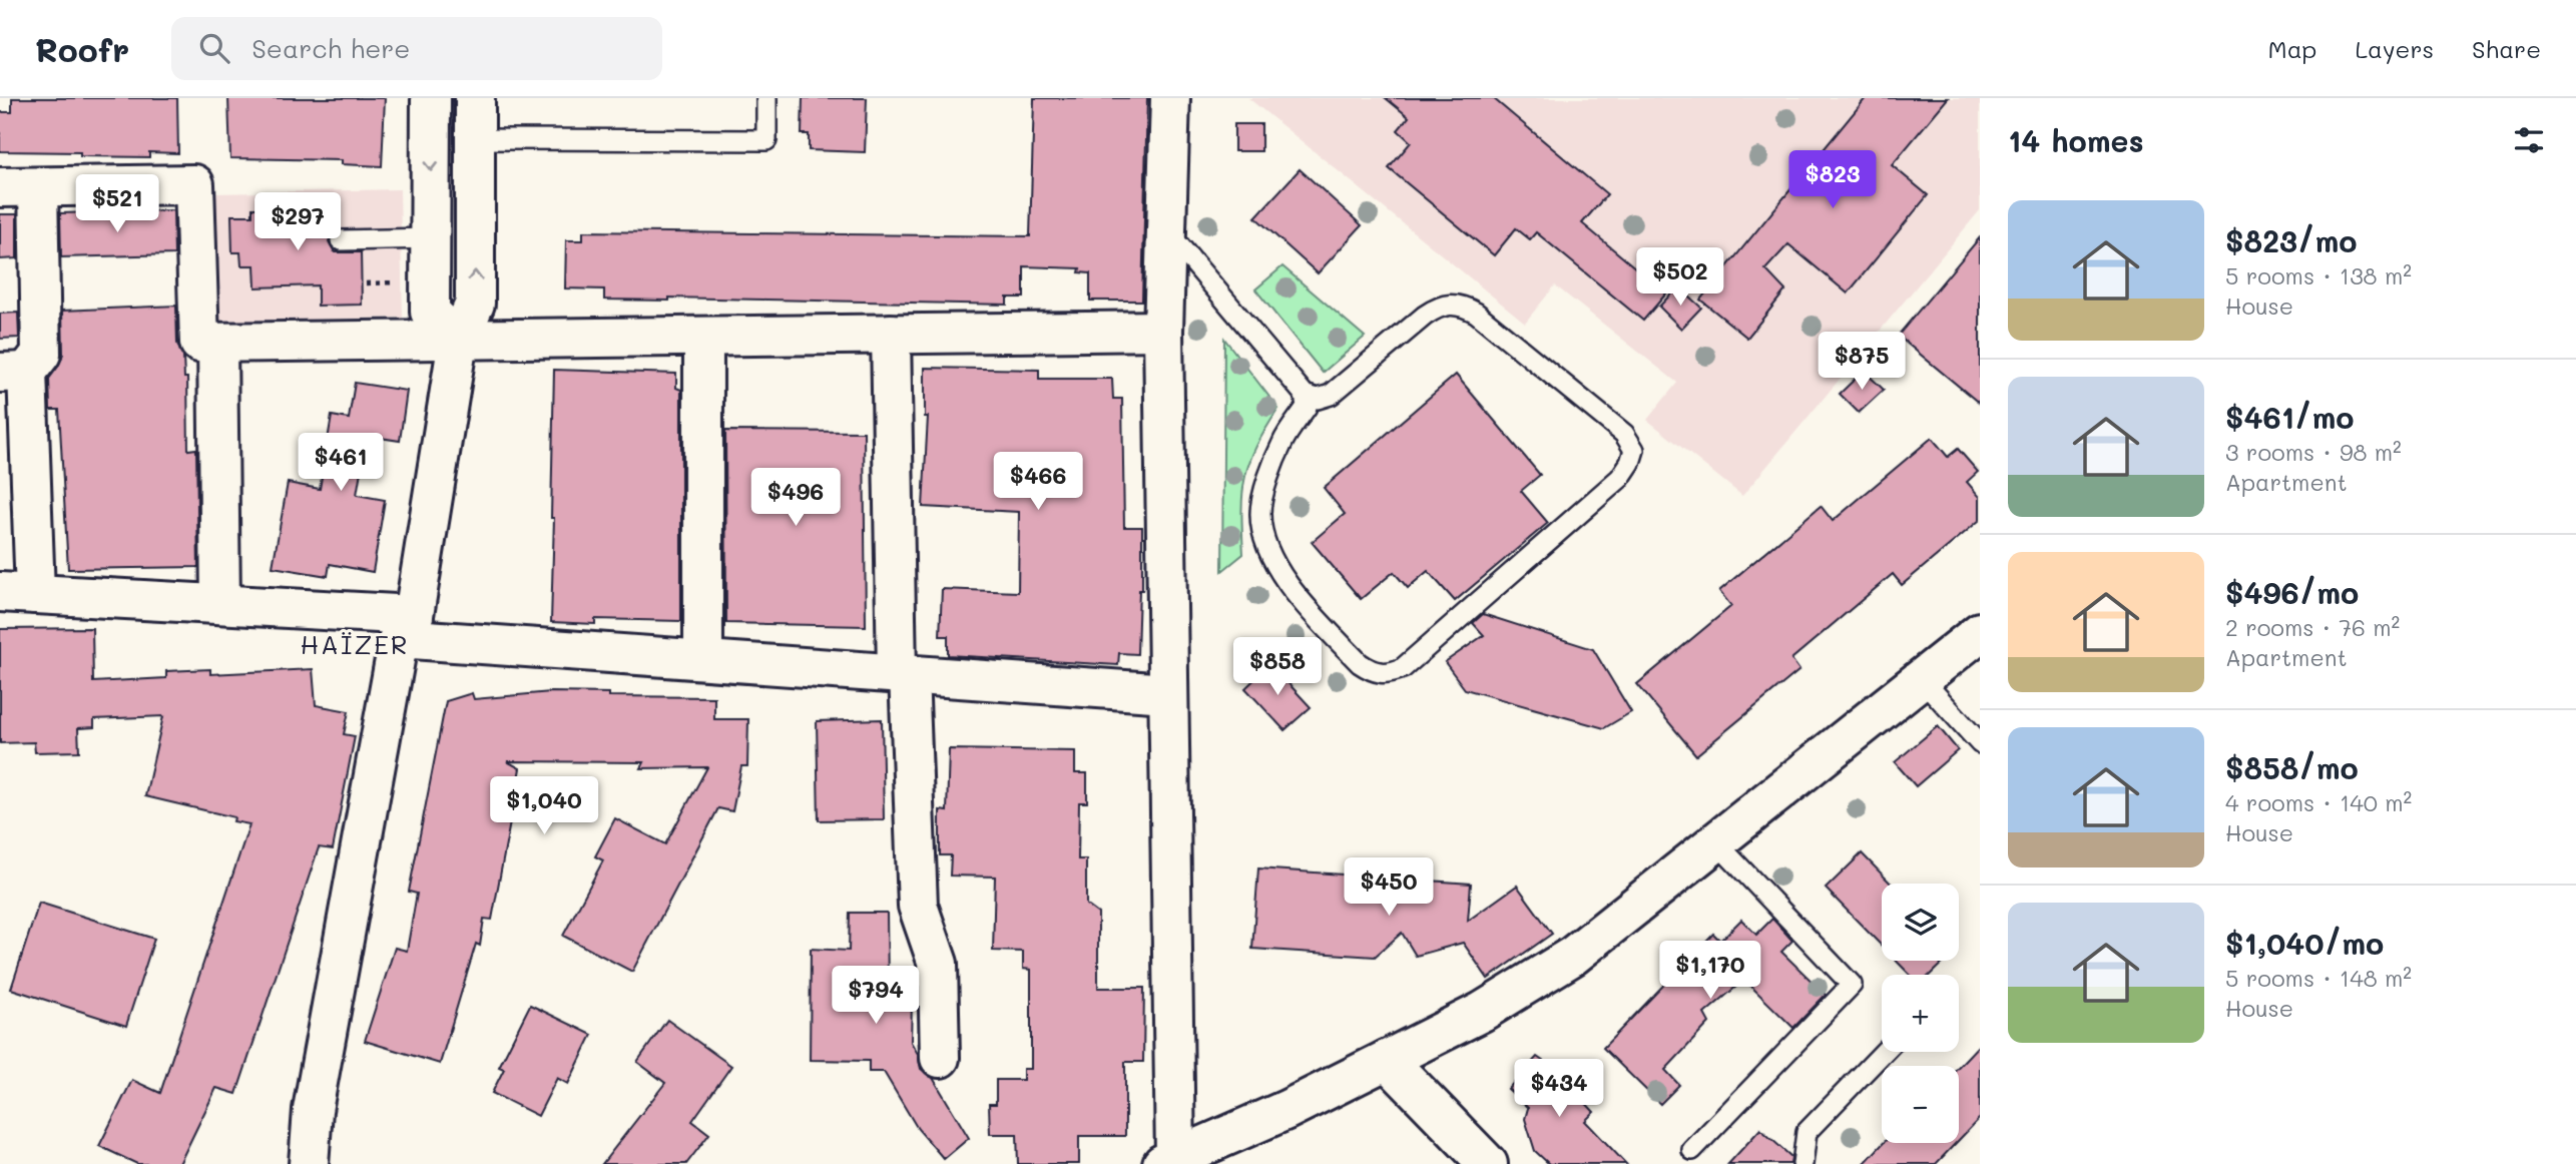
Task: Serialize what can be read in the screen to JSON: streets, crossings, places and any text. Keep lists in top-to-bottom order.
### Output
{
  "districts": ["HAÏZER"],
  "page": {
    "header": "Roofr",
    "search": "Search here",
    "nav": ["Map", "Layers", "Share"],
    "heading": "14 homes",
    "price": [
      "$823",
      "$521",
      "$297",
      "$502",
      "$875",
      "$461",
      "$466",
      "$496",
      "$858",
      "$1,040",
      "$450",
      "$1,170",
      "$794",
      "$434"
    ],
    "list": [
      {
        "name": "$823/mo",
        "note": "5 rooms · 138 m² · House"
      },
      {
        "name": "$461/mo",
        "note": "3 rooms · 98 m² · Apartment"
      },
      {
        "name": "$496/mo",
        "note": "2 rooms · 76 m² · Apartment"
      },
      {
        "name": "$858/mo",
        "note": "4 rooms · 140 m² · House"
      },
      {
        "name": "$1,040/mo",
        "note": "5 rooms · 148 m² · House"
      }
    ],
    "map_buttons": ["+", "−"]
  }
}
